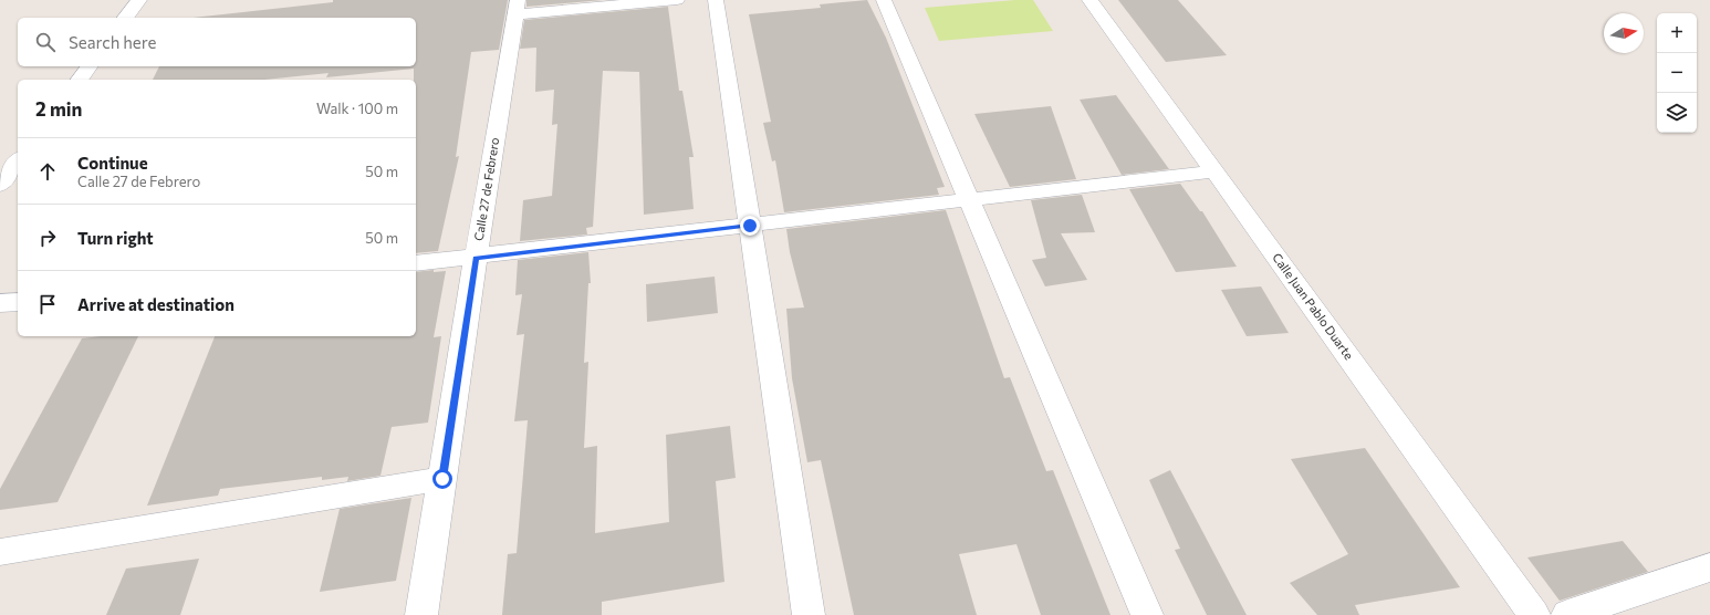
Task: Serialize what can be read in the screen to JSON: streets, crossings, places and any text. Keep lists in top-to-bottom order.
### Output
{
  "streets": {
    "street": ["Calle 27 de Febrero", "Calle Juan Pablo Duarte"]
  },
  "north": "right",
  "page": {
    "map_buttons": ["+", "−"],
    "search": "Search here",
    "heading": ["2 min", "Walk · 100 m"],
    "list": [
      ["Continue", "Calle 27 de Febrero", "50 m"],
      ["Turn right", "50 m"],
      "Arrive at destination"
    ]
  }
}
